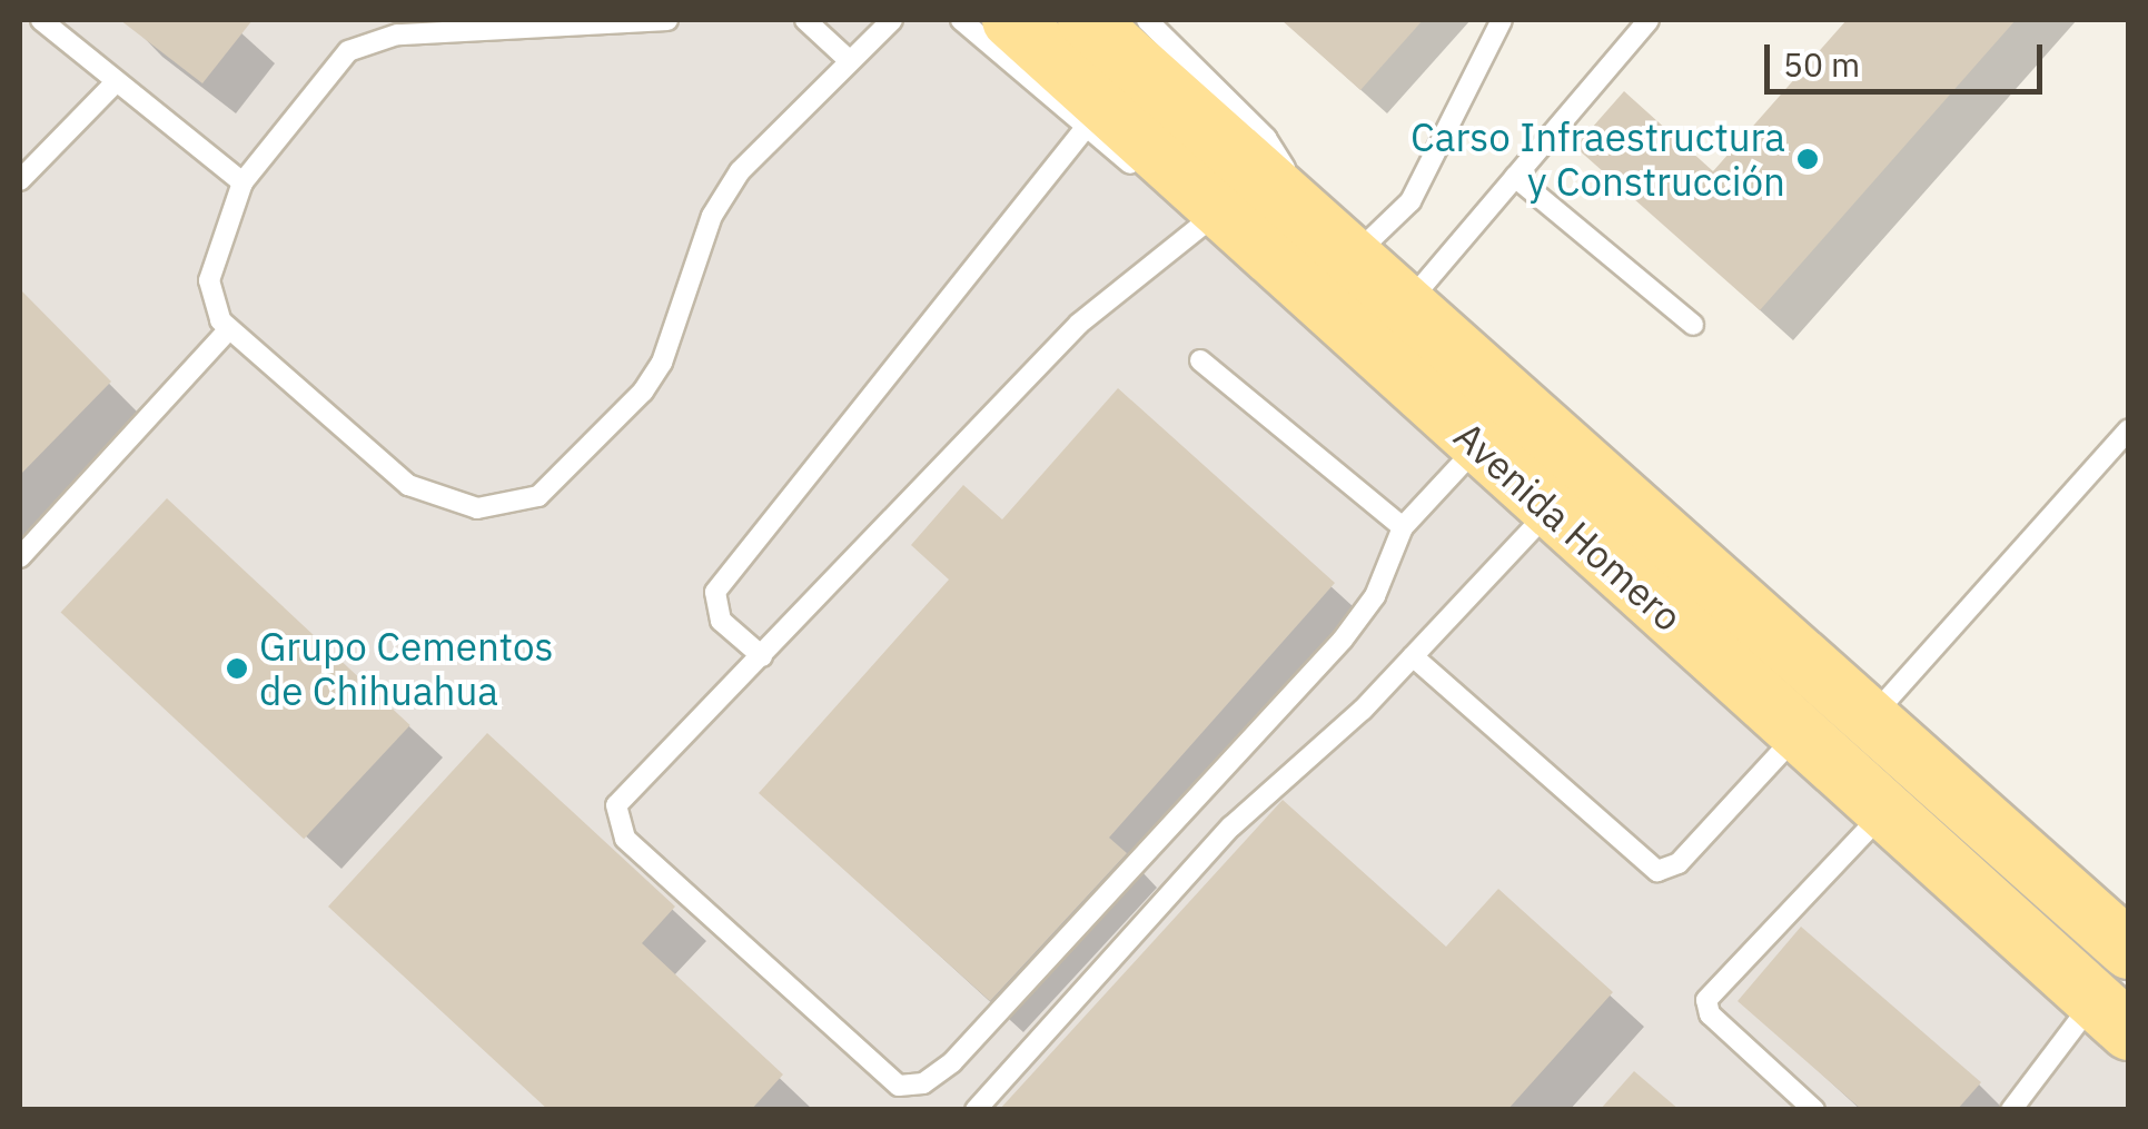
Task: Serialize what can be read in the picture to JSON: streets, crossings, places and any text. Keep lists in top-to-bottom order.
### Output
{
  "streets": {
    "main road": ["Avenida Homero"]
  },
  "places": ["Carso Infraestructura y Construcción", "Grupo Cementos de Chihuahua"],
  "scale_bar": "50 m"
}
